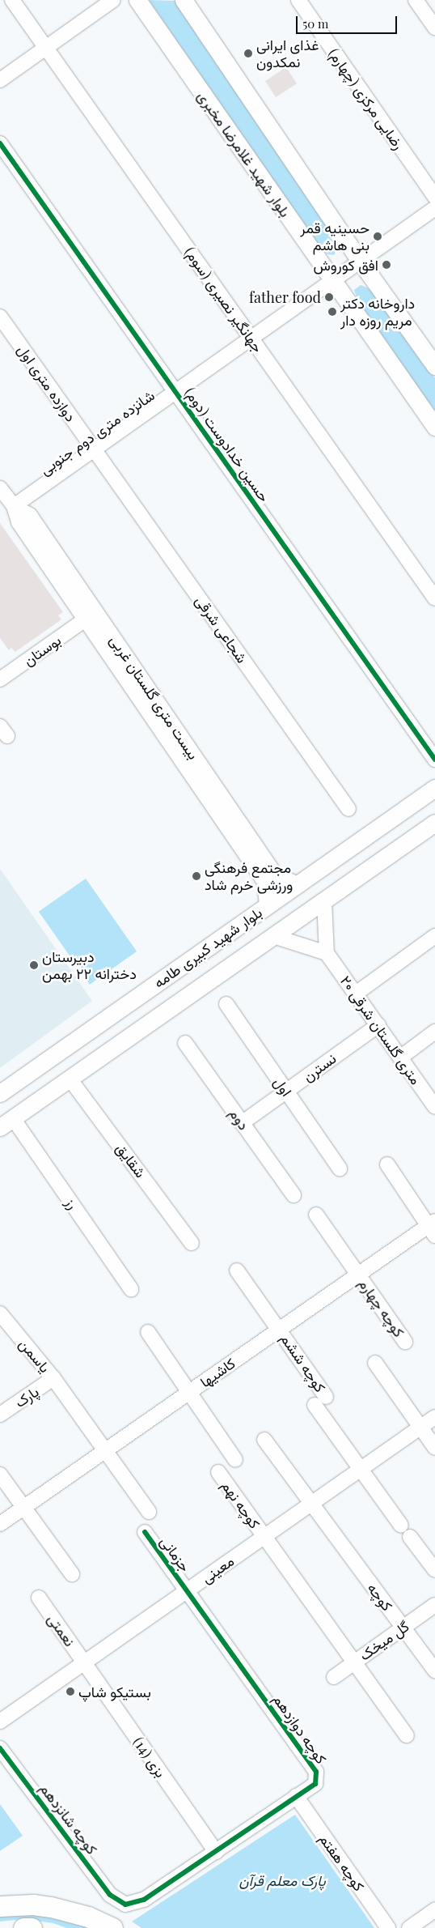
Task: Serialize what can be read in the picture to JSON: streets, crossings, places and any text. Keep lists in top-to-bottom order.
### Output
{
  "streets": {
    "main road": ["بلوار شهید غلامرضا مخبری", "بلوار شهید کبیری طامه"],
    "street": [
      "رضایی مرکزی (چهارم)",
      "جهانگیر نصیری (سوم)",
      "دوازده متری اول",
      "شانزده متری دوم جنوبی",
      "حسین خدادوست (دوم)",
      "شجاعی شرقی",
      "بوستان",
      "بیست متری گلستان غربی",
      "۲۰ متری گلستان شرقی",
      "نسترن",
      "اول",
      "دوم",
      "شقایق",
      "رز",
      "کوچه چهارم",
      "یاسمن",
      "کوچه ششم",
      "کاشیها",
      "پارک",
      "کوچه نهم",
      "جزمانی",
      "معینی",
      "کوچه",
      "نعمتی",
      "گل میخک",
      "کوچه دوازدهم",
      "بزی (14)",
      "کوچه شانزدهم",
      "کوچه هفتم"
    ]
  },
  "crossings": [
    ["بلوار شهید غلامرضا مخبری", "شانزده متری دوم جنوبی"],
    ["جهانگیر نصیری (سوم)", "شانزده متری دوم جنوبی"],
    ["دوازده متری اول", "شانزده متری دوم جنوبی"],
    ["دوازده متری اول", "شجاعی شرقی"],
    ["شانزده متری دوم جنوبی", "حسین خدادوست (دوم)"],
    ["شانزده متری دوم جنوبی", "شجاعی شرقی"],
    ["شانزده متری دوم جنوبی", "بیست متری گلستان غربی"],
    ["بوستان", "بیست متری گلستان غربی"],
    ["بیست متری گلستان غربی", "بلوار شهید کبیری طامه"],
    ["بلوار شهید کبیری طامه", "شقایق"],
    ["بلوار شهید کبیری طامه", "رز"],
    ["۲۰ متری گلستان شرقی", "نسترن"],
    ["نسترن", "اول"],
    ["نسترن", "دوم"],
    ["کوچه چهارم", "کاشیها"],
    ["یاسمن", "کاشیها"],
    ["یاسمن", "پارک"],
    ["کوچه ششم", "کاشیها"],
    ["کوچه ششم", "معینی"],
    ["کوچه نهم", "معینی"],
    ["کوچه نهم", "گل میخک"],
    ["جزمانی", "معینی"],
    ["جزمانی", "کوچه دوازدهم"],
    ["معینی", "کوچه"],
    ["معینی", "نعمتی"],
    ["معینی", "کوچه دوازدهم"],
    ["معینی", "بزی (14)"],
    ["کوچه", "گل میخک"],
    ["نعمتی", "بزی (14)"],
    ["کوچه دوازدهم", "بزی (14)"],
    ["کوچه دوازدهم", "کوچه شانزدهم"],
    ["کوچه دوازدهم", "کوچه هفتم"]
  ],
  "parks": ["پارک معلم قرآن"],
  "places": [
    "غذای ایرانی نمکدون",
    "حسینیه قمر بنی هاشم",
    "افق کوروش",
    "father food",
    "داروخانه دکتر مریم روزه دار",
    "مجتمع فرهنگی ورزشی خرم شاد",
    "دبیرستان دخترانه ۲۲ بهمن",
    "بستیکو شاپ"
  ],
  "scale_bar": "50 m"
}
